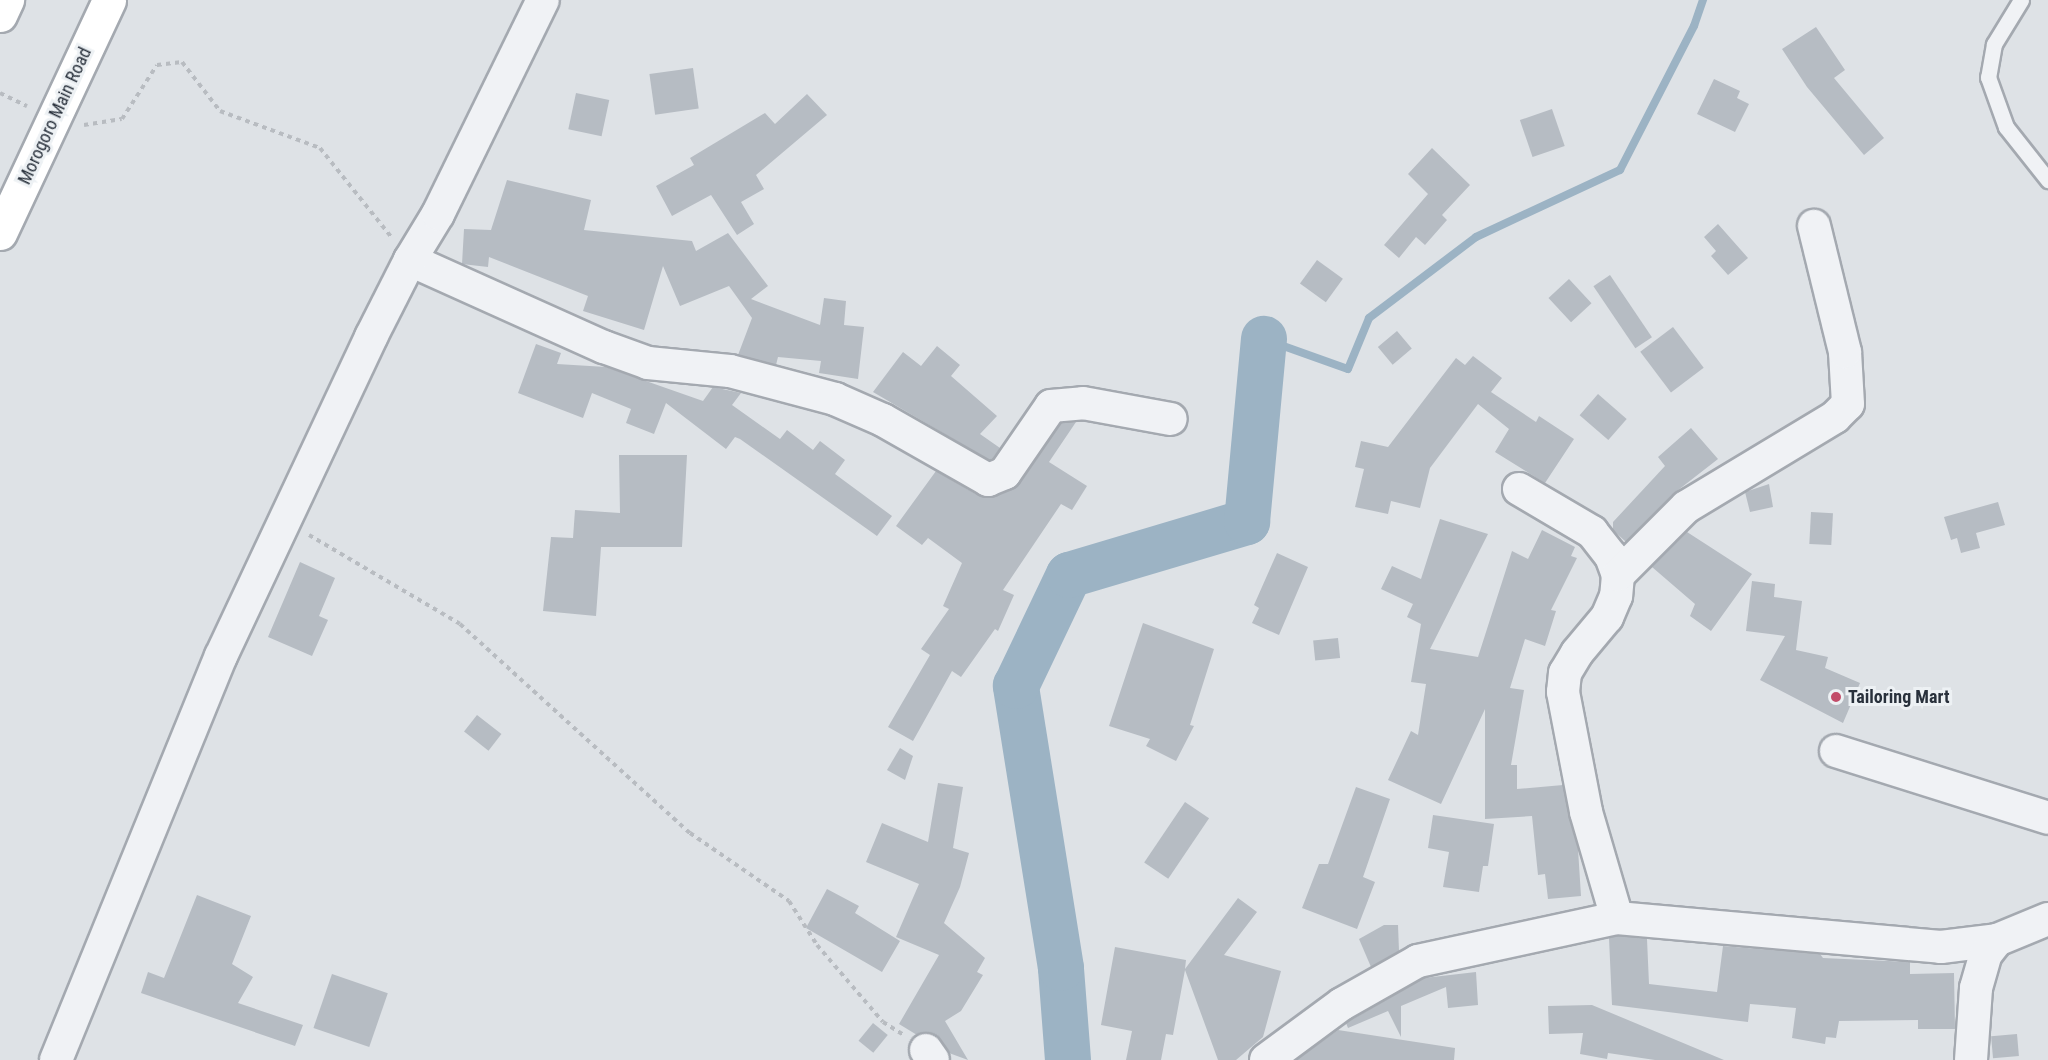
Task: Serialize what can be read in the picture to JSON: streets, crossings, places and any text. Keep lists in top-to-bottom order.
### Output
{
  "streets": {
    "highway": ["Morogoro Main Road"]
  },
  "places": ["Tailoring Mart"]
}
